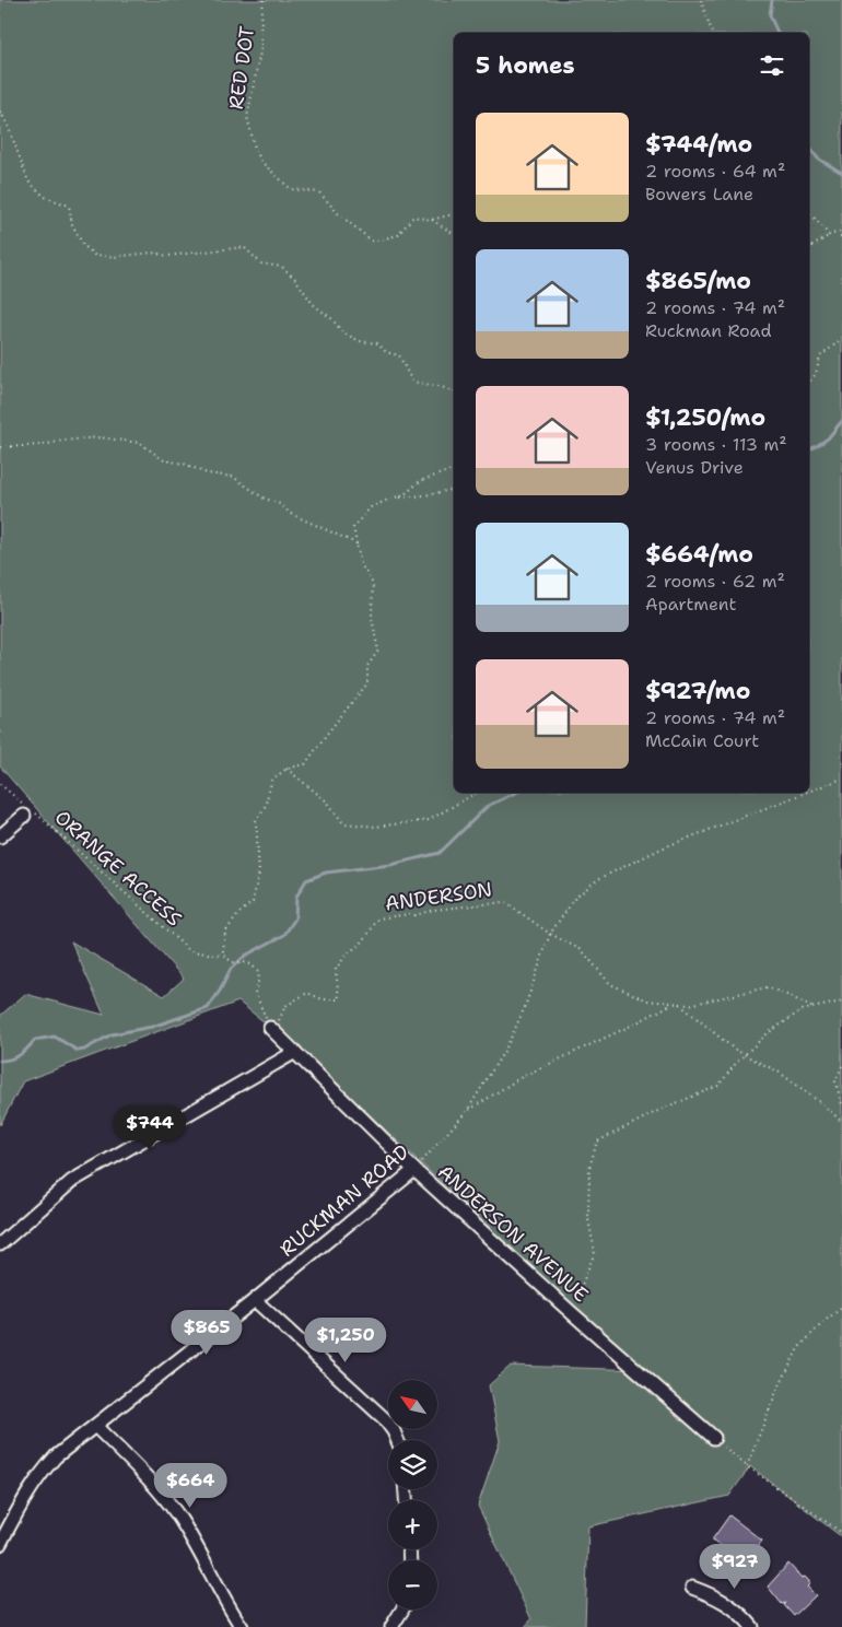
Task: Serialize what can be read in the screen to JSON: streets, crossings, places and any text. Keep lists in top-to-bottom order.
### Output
{
  "streets": {
    "street": ["RUCKMAN ROAD", "ANDERSON AVENUE"],
    "path": ["RED DOT", "ORANGE ACCESS", "ANDERSON"]
  },
  "crossings": [
    ["ORANGE ACCESS", "ANDERSON"],
    ["ORANGE ACCESS", "ANDERSON AVENUE"],
    ["ANDERSON", "RUCKMAN ROAD"],
    ["ANDERSON", "ANDERSON AVENUE"],
    ["RUCKMAN ROAD", "ANDERSON AVENUE"]
  ],
  "north": "top left",
  "page": {
    "heading": "5 homes",
    "list": [
      {
        "name": "$744/mo",
        "note": "2 rooms · 64 m² · Bowers Lane"
      },
      {
        "name": "$865/mo",
        "note": "2 rooms · 74 m² · Ruckman Road"
      },
      {
        "name": "$1,250/mo",
        "note": "3 rooms · 113 m² · Venus Drive"
      },
      {
        "name": "$664/mo",
        "note": "2 rooms · 62 m² · Apartment"
      },
      {
        "name": "$927/mo",
        "note": "2 rooms · 74 m² · McCain Court"
      }
    ],
    "price": [
      "$744",
      "$865",
      "$1,250",
      "$664",
      "$927"
    ],
    "map_buttons": ["+", "−"]
  }
}
